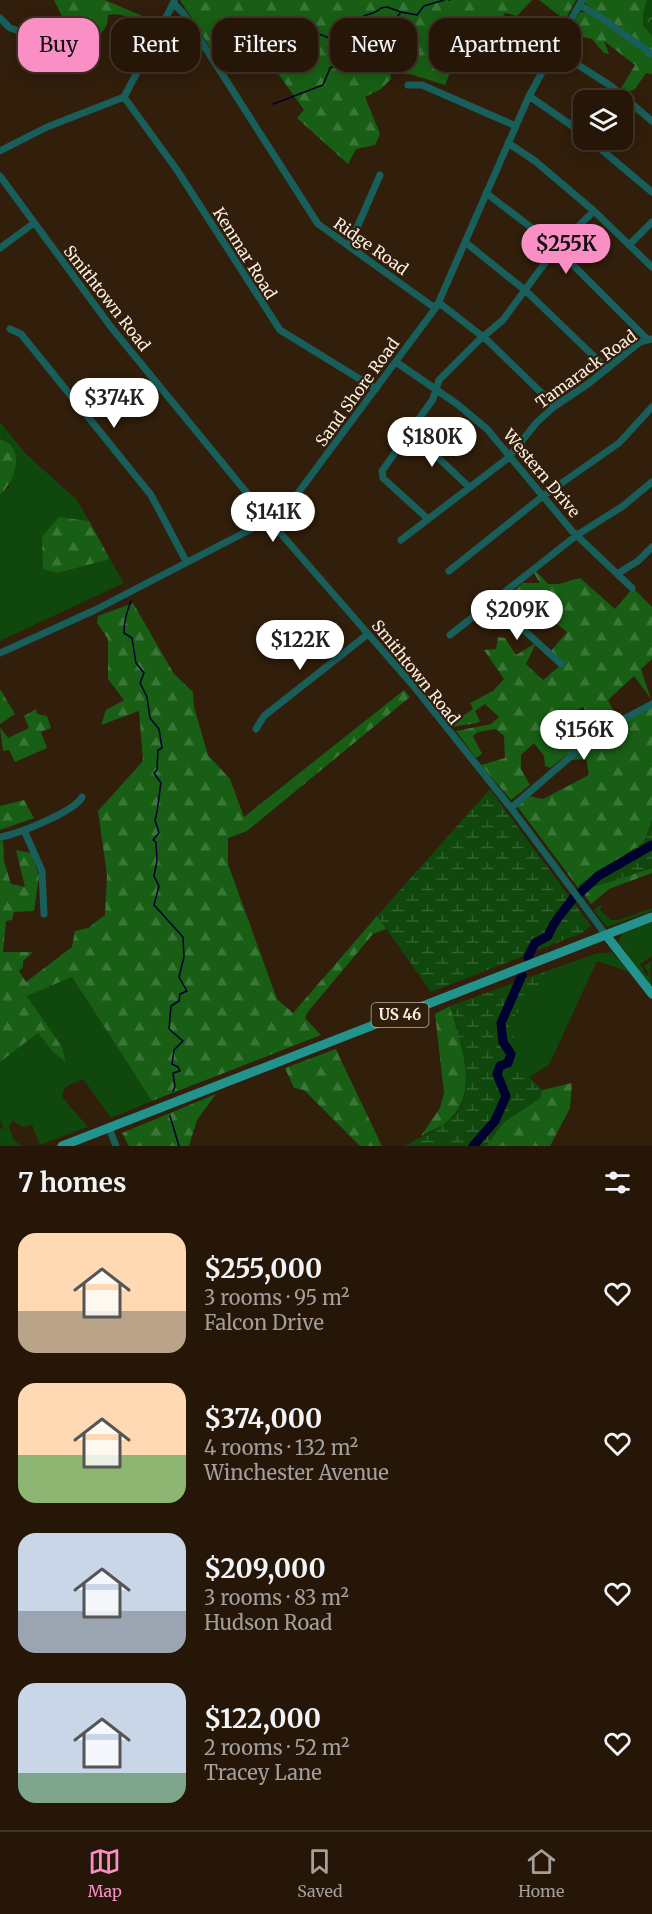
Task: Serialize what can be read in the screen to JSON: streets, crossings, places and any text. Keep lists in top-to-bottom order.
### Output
{
  "streets": {
    "main road": ["US 46"],
    "street": [
      "Ridge Road",
      "Kenmar Road",
      "Smithtown Road",
      "Tamarack Road",
      "Sand Shore Road",
      "Western Drive"
    ]
  },
  "crossings": [
    ["Ridge Road", "Tamarack Road"],
    ["Ridge Road", "Sand Shore Road"],
    ["Kenmar Road", "Sand Shore Road"],
    ["Smithtown Road", "Sand Shore Road"],
    ["Smithtown Road", "US 46"],
    ["Tamarack Road", "Western Drive"],
    ["Sand Shore Road", "Western Drive"]
  ],
  "page": {
    "chip": [
      "Buy",
      "Rent",
      "Filters",
      "New",
      "Apartment"
    ],
    "price": [
      "$255K",
      "$374K",
      "$180K",
      "$141K",
      "$209K",
      "$122K",
      "$156K"
    ],
    "heading": "7 homes",
    "list": [
      {
        "name": "$255,000",
        "note": "3 rooms · 95 m² · Falcon Drive"
      },
      {
        "name": "$374,000",
        "note": "4 rooms · 132 m² · Winchester Avenue"
      },
      {
        "name": "$209,000",
        "note": "3 rooms · 83 m² · Hudson Road"
      },
      {
        "name": "$122,000",
        "note": "2 rooms · 52 m² · Tracey Lane"
      }
    ],
    "tabs": ["Map", "Saved", "Home"]
  }
}
